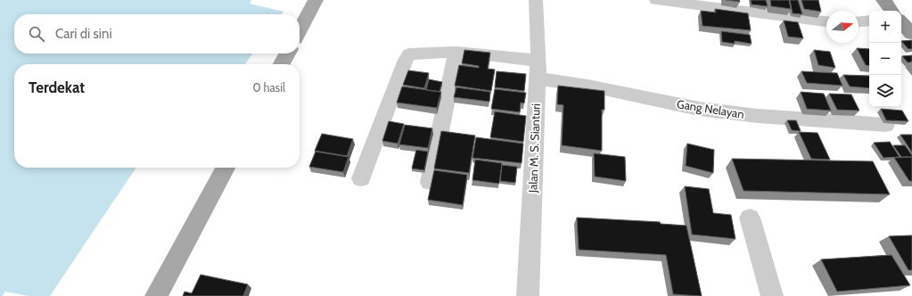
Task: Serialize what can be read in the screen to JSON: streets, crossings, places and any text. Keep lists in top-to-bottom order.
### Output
{
  "streets": {
    "street": ["Gang Nelayan", "Jalan M. S. Sianturi"]
  },
  "crossings": [
    ["Gang Nelayan", "Jalan M. S. Sianturi"]
  ],
  "north": "right",
  "page": {
    "map_buttons": ["+", "−"],
    "search": "Cari di sini",
    "heading": ["Terdekat", "0 hasil"]
  }
}
